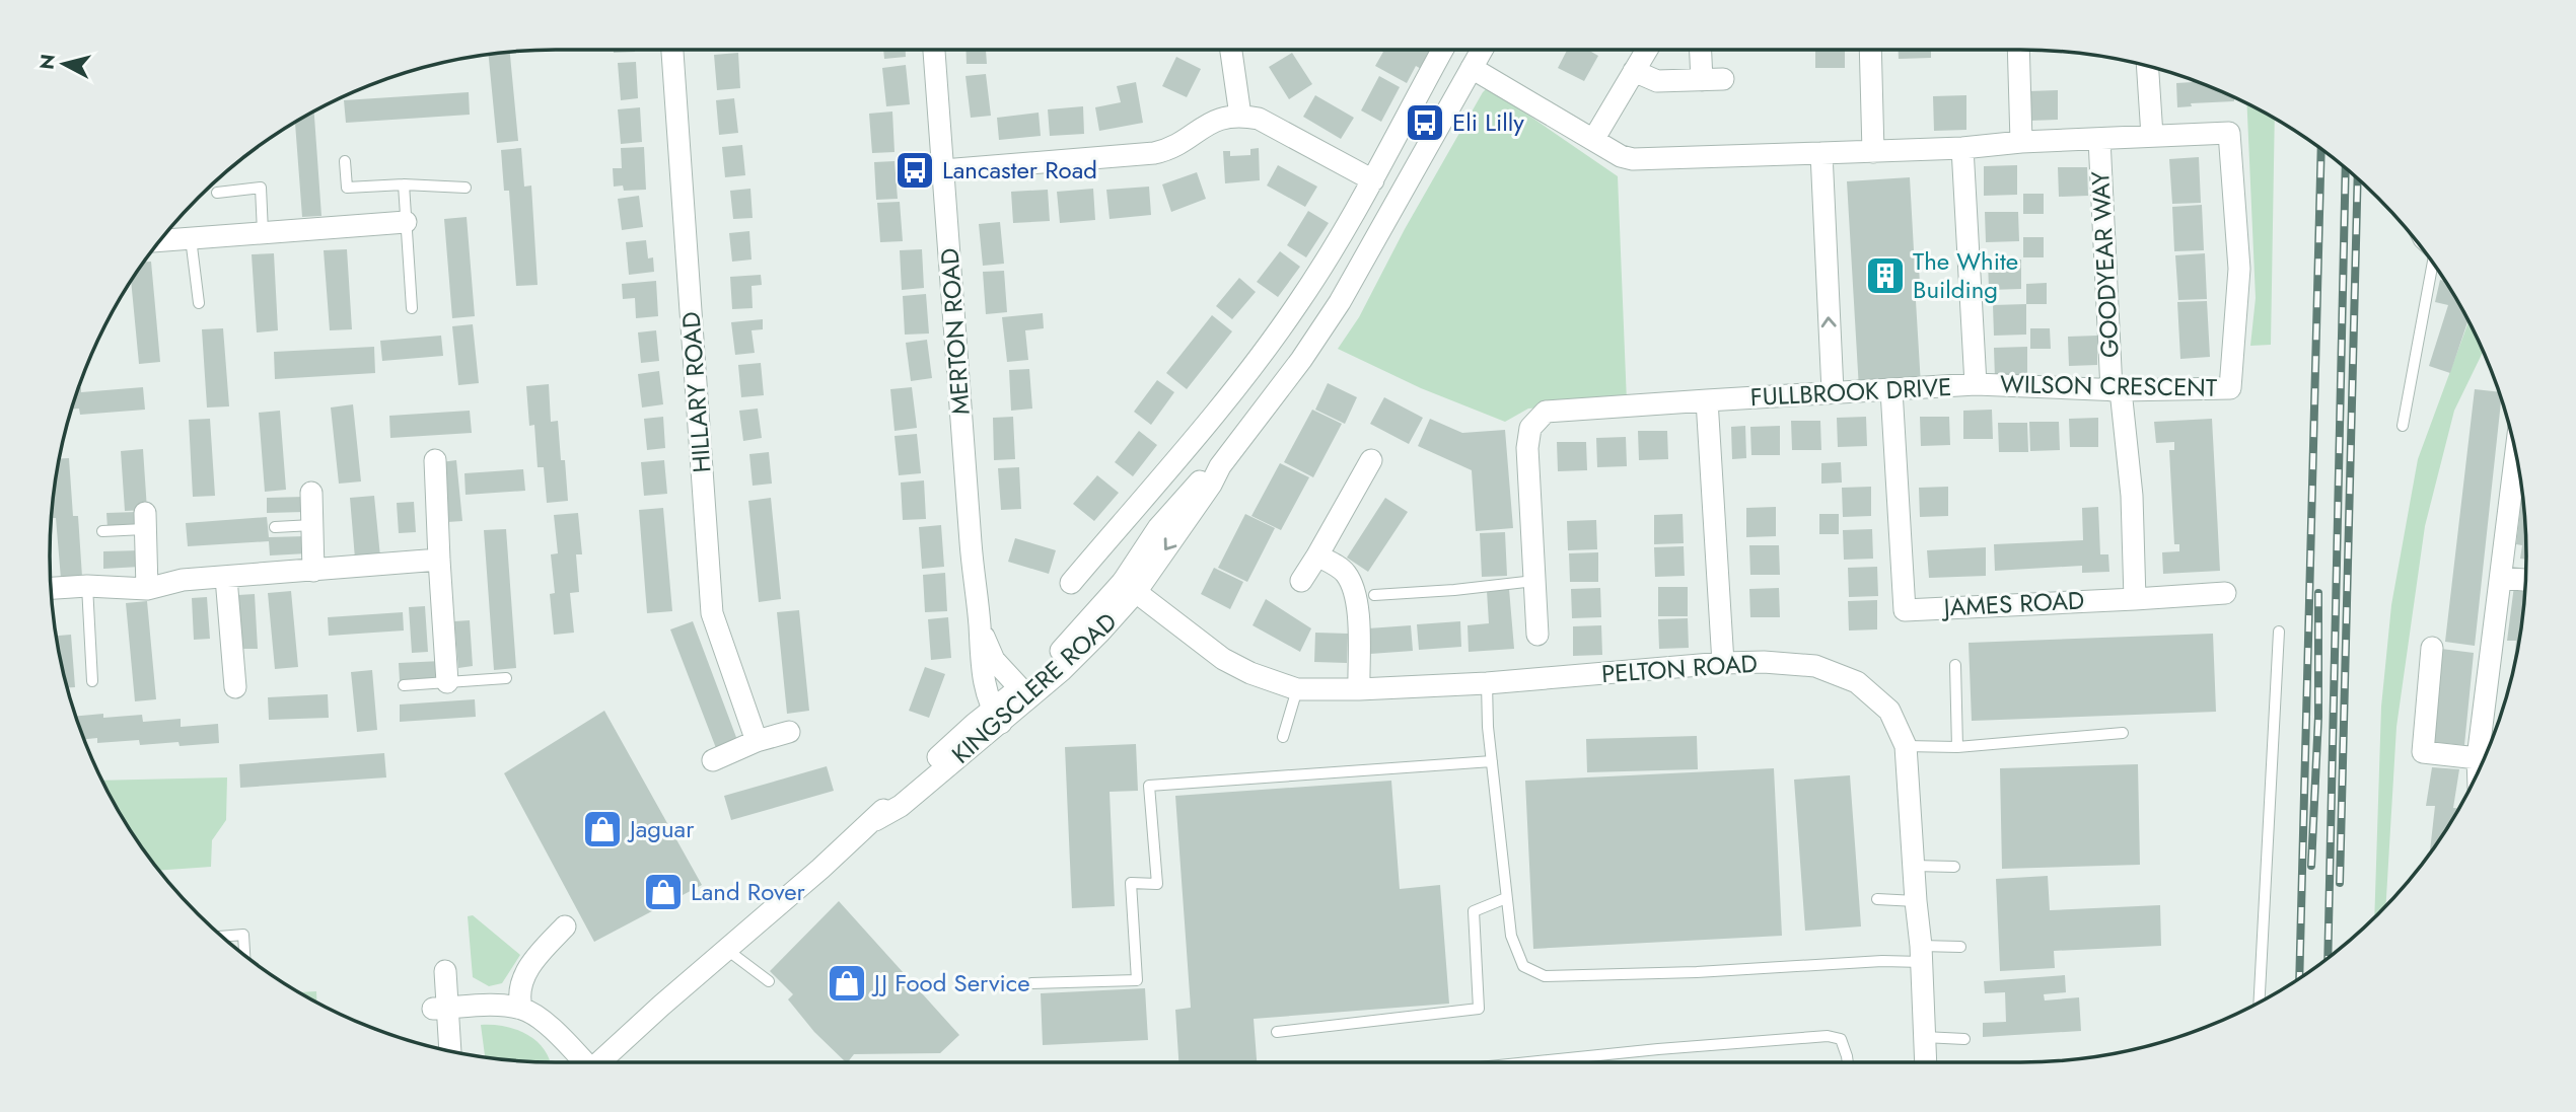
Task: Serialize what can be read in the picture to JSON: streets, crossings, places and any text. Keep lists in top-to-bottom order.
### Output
{
  "streets": {
    "street": [
      "GOODYEAR WAY",
      "MERTON ROAD",
      "WILSON CRESCENT",
      "HILLARY ROAD",
      "FULLBROOK DRIVE",
      "JAMES ROAD",
      "PELTON ROAD",
      "KINGSCLERE ROAD"
    ]
  },
  "crossings": [
    ["GOODYEAR WAY", "WILSON CRESCENT"],
    ["MERTON ROAD", "KINGSCLERE ROAD"],
    ["WILSON CRESCENT", "FULLBROOK DRIVE"],
    ["FULLBROOK DRIVE", "JAMES ROAD"],
    ["PELTON ROAD", "KINGSCLERE ROAD"]
  ],
  "places": {
    "bus stop": ["Eli Lilly", "Lancaster Road"],
    "building": ["The White Building"],
    "shop": ["Jaguar", "Land Rover", "JJ Food Service"]
  },
  "north": "left"
}
